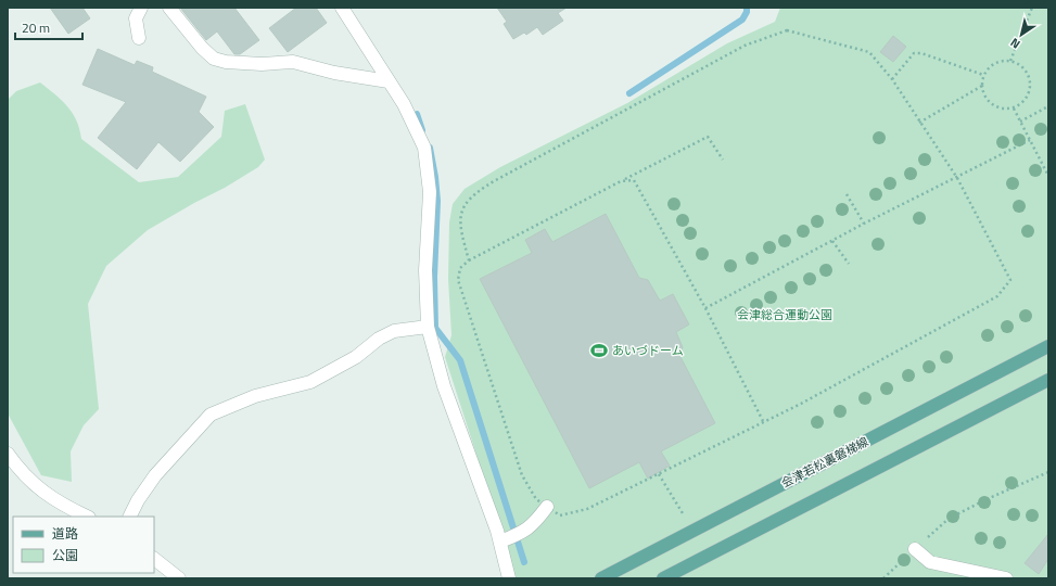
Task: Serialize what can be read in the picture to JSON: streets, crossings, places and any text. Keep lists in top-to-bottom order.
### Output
{
  "streets": {
    "main road": ["会津若松裏磐梯線"]
  },
  "parks": ["会津総合運動公園"],
  "places": {
    "sports": ["あいづドーム"]
  },
  "legend": ["道路", "公園"],
  "scale_bar": "20 m",
  "north": "bottom left"
}
